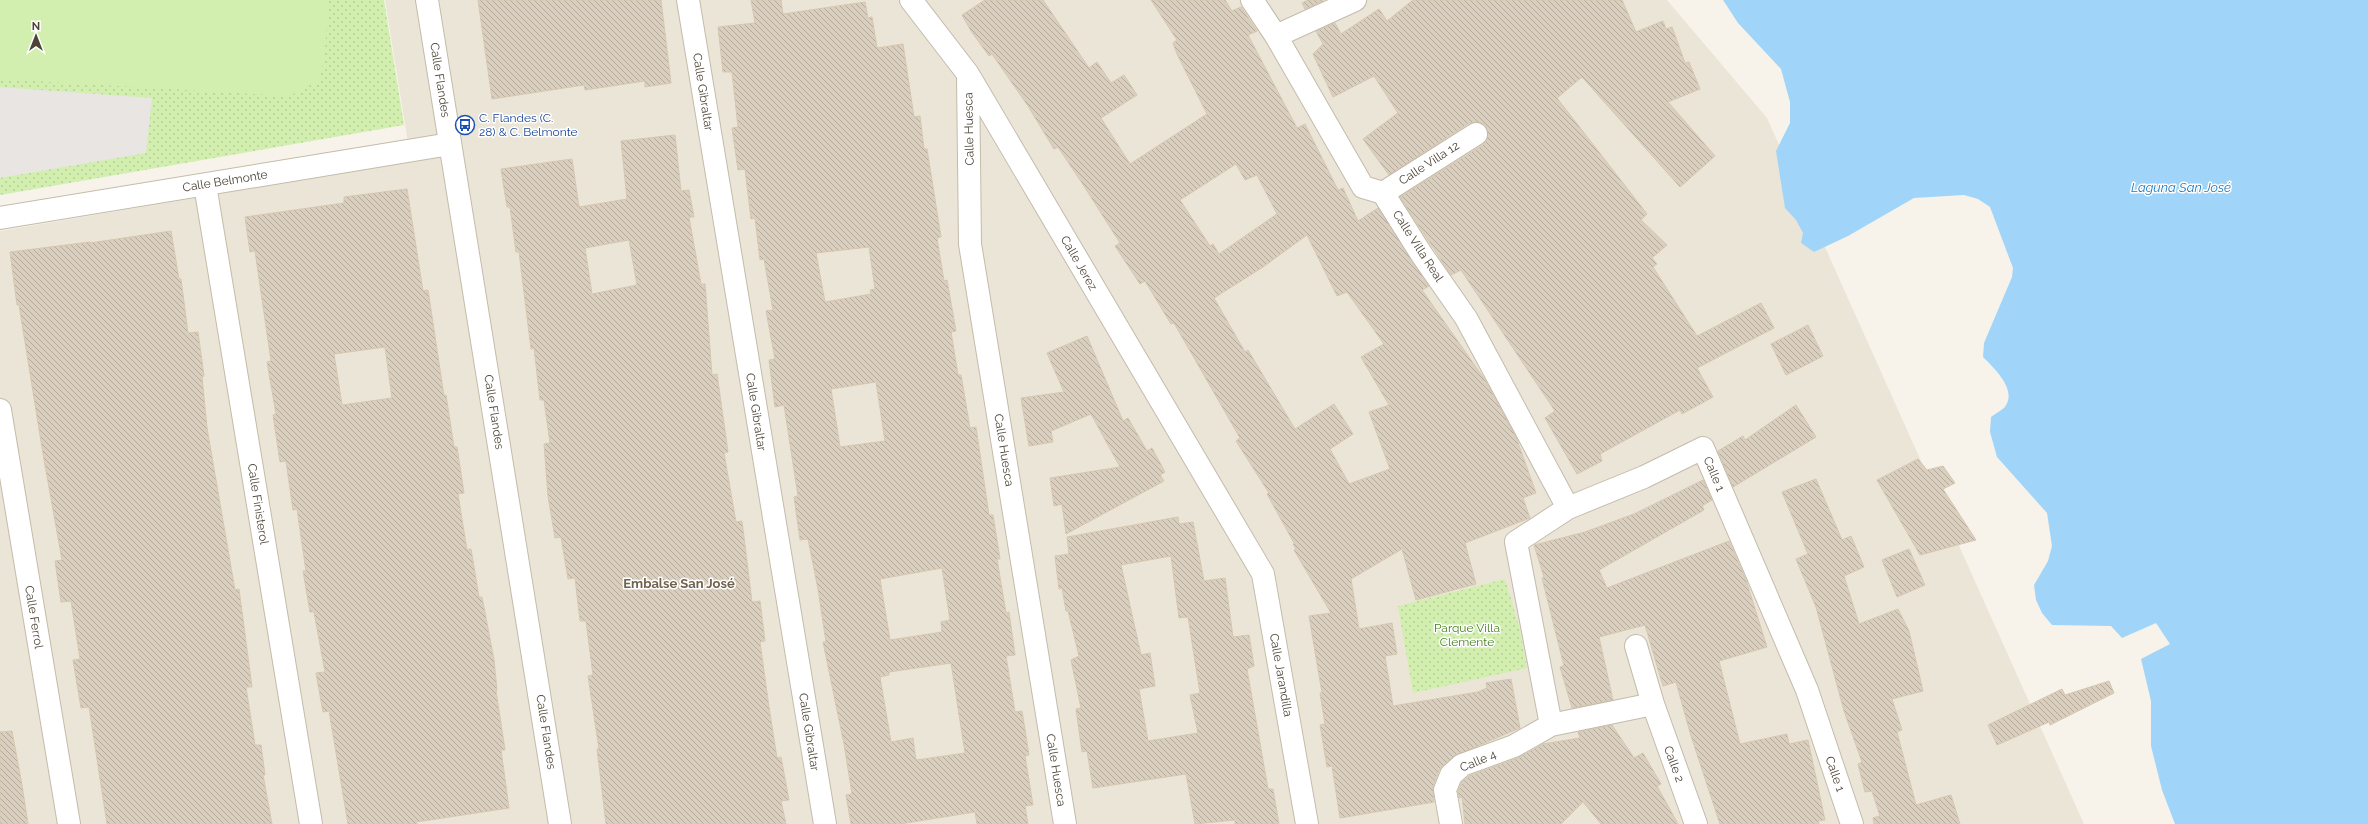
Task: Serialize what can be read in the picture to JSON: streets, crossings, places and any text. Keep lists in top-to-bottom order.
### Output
{
  "streets": {
    "street": [
      "Calle Flandes",
      "Calle Gibraltar",
      "Calle Huesca",
      "Calle Villa 12",
      "Calle Belmonte",
      "Calle Villa Real",
      "Calle Jerez",
      "Calle 1",
      "Calle Finisterol",
      "Calle Ferrol",
      "Calle Jarandilla",
      "Calle 4",
      "Calle 2"
    ]
  },
  "crossings": [
    ["Calle Flandes", "Calle Belmonte"],
    ["Calle Huesca", "Calle Jerez"],
    ["Calle Villa 12", "Calle Villa Real"],
    ["Calle Belmonte", "Calle Finisterol"],
    ["Calle Villa Real", "Calle 1"],
    ["Calle Jerez", "Calle Jarandilla"],
    ["Calle 1", "Calle 4"]
  ],
  "districts": ["Embalse San José"],
  "water": ["Laguna San José"],
  "parks": ["Parque Villa Clemente"],
  "places": {
    "bus stop": ["C. Flandes (C. 28) & C. Belmonte"]
  },
  "north": "top"
}
